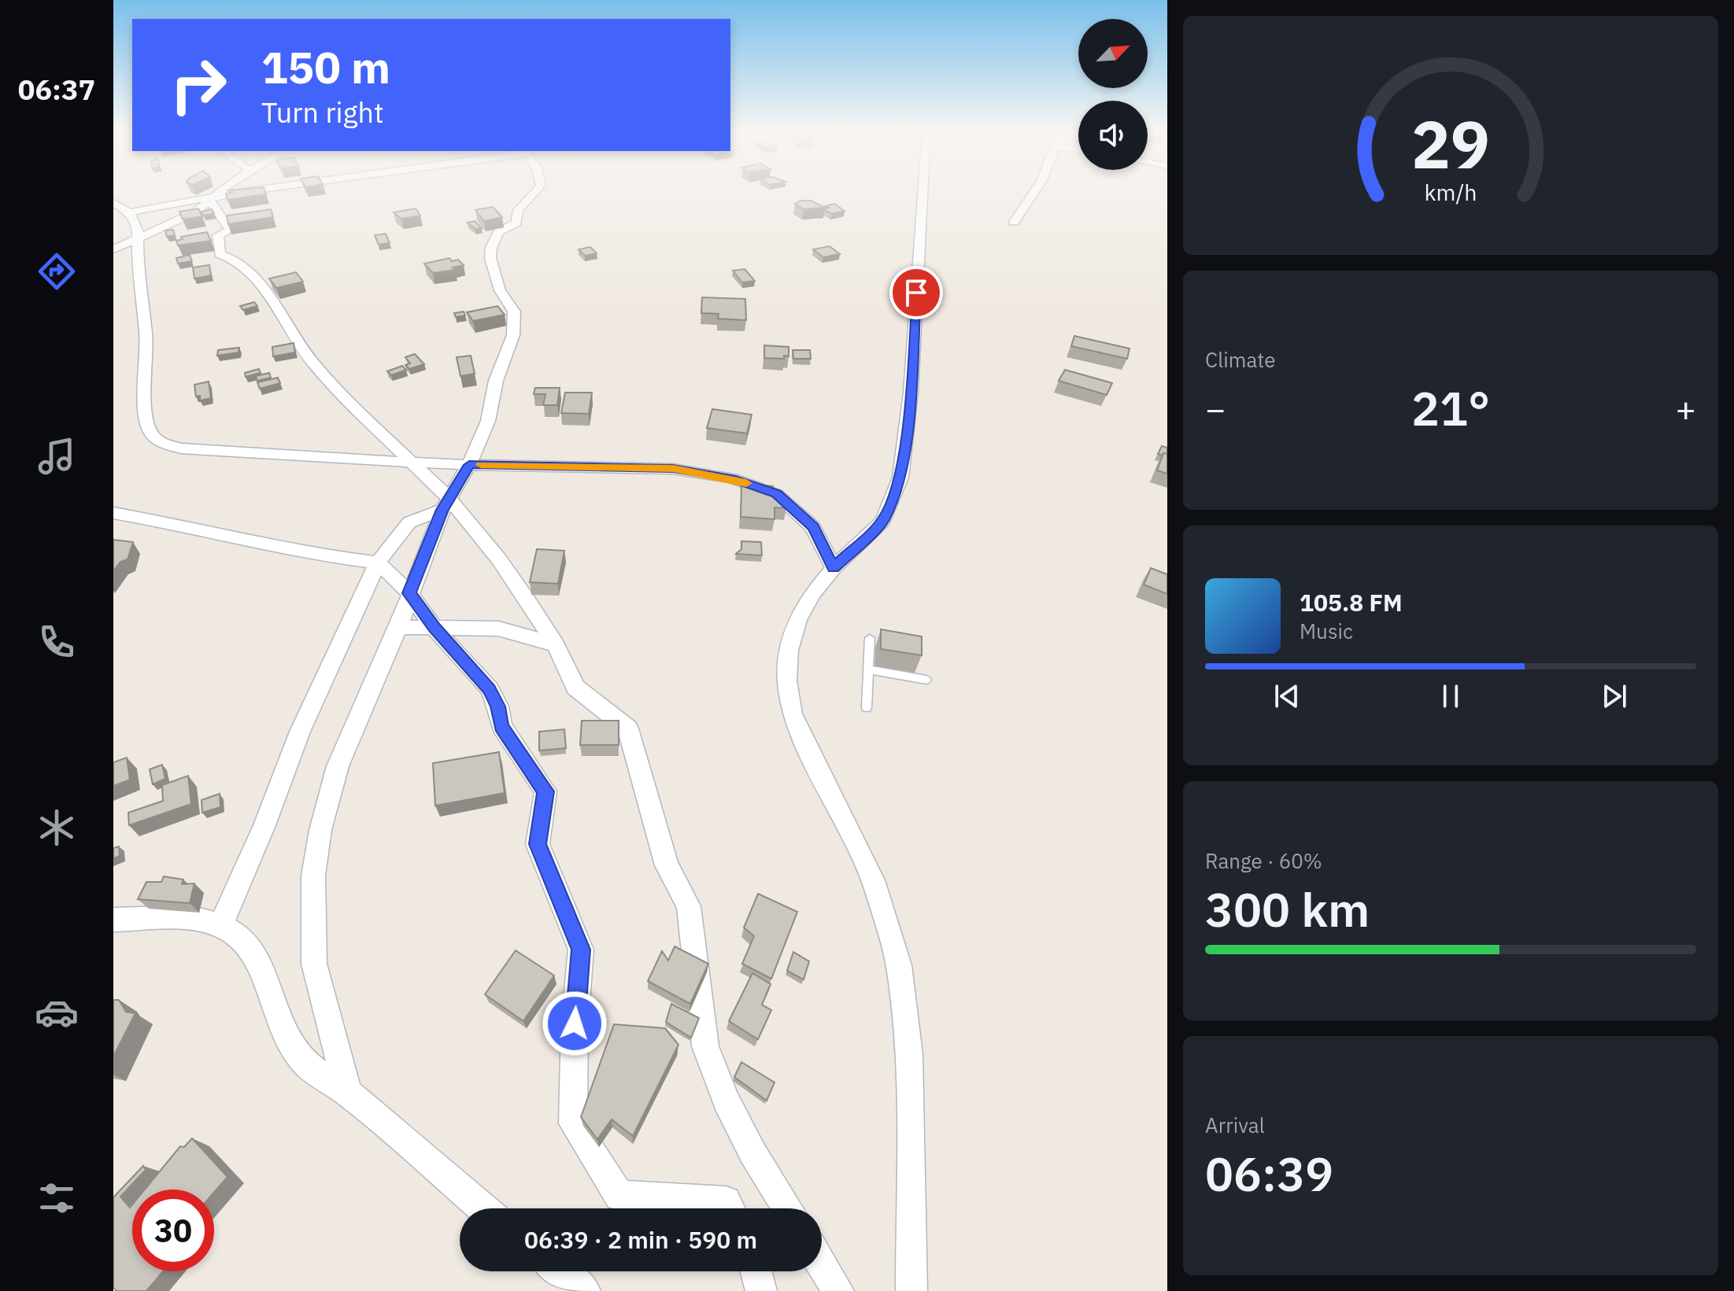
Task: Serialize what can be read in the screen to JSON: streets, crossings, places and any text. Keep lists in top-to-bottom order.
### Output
{
  "north": "top right",
  "page": {
    "tabs": "06:37",
    "turn": ["150 m", "Turn right"],
    "tile": [
      "Climate",
      ["Range · 60%", "300 km"],
      ["Arrival", "06:39"]
    ],
    "heat": ["−", "21°", "+"],
    "song": ["105.8 FM", "Music"],
    "limit": "30",
    "trip": "06:39 · 2 min · 590 m",
    "gauge": ["29", "km/h"]
  }
}
